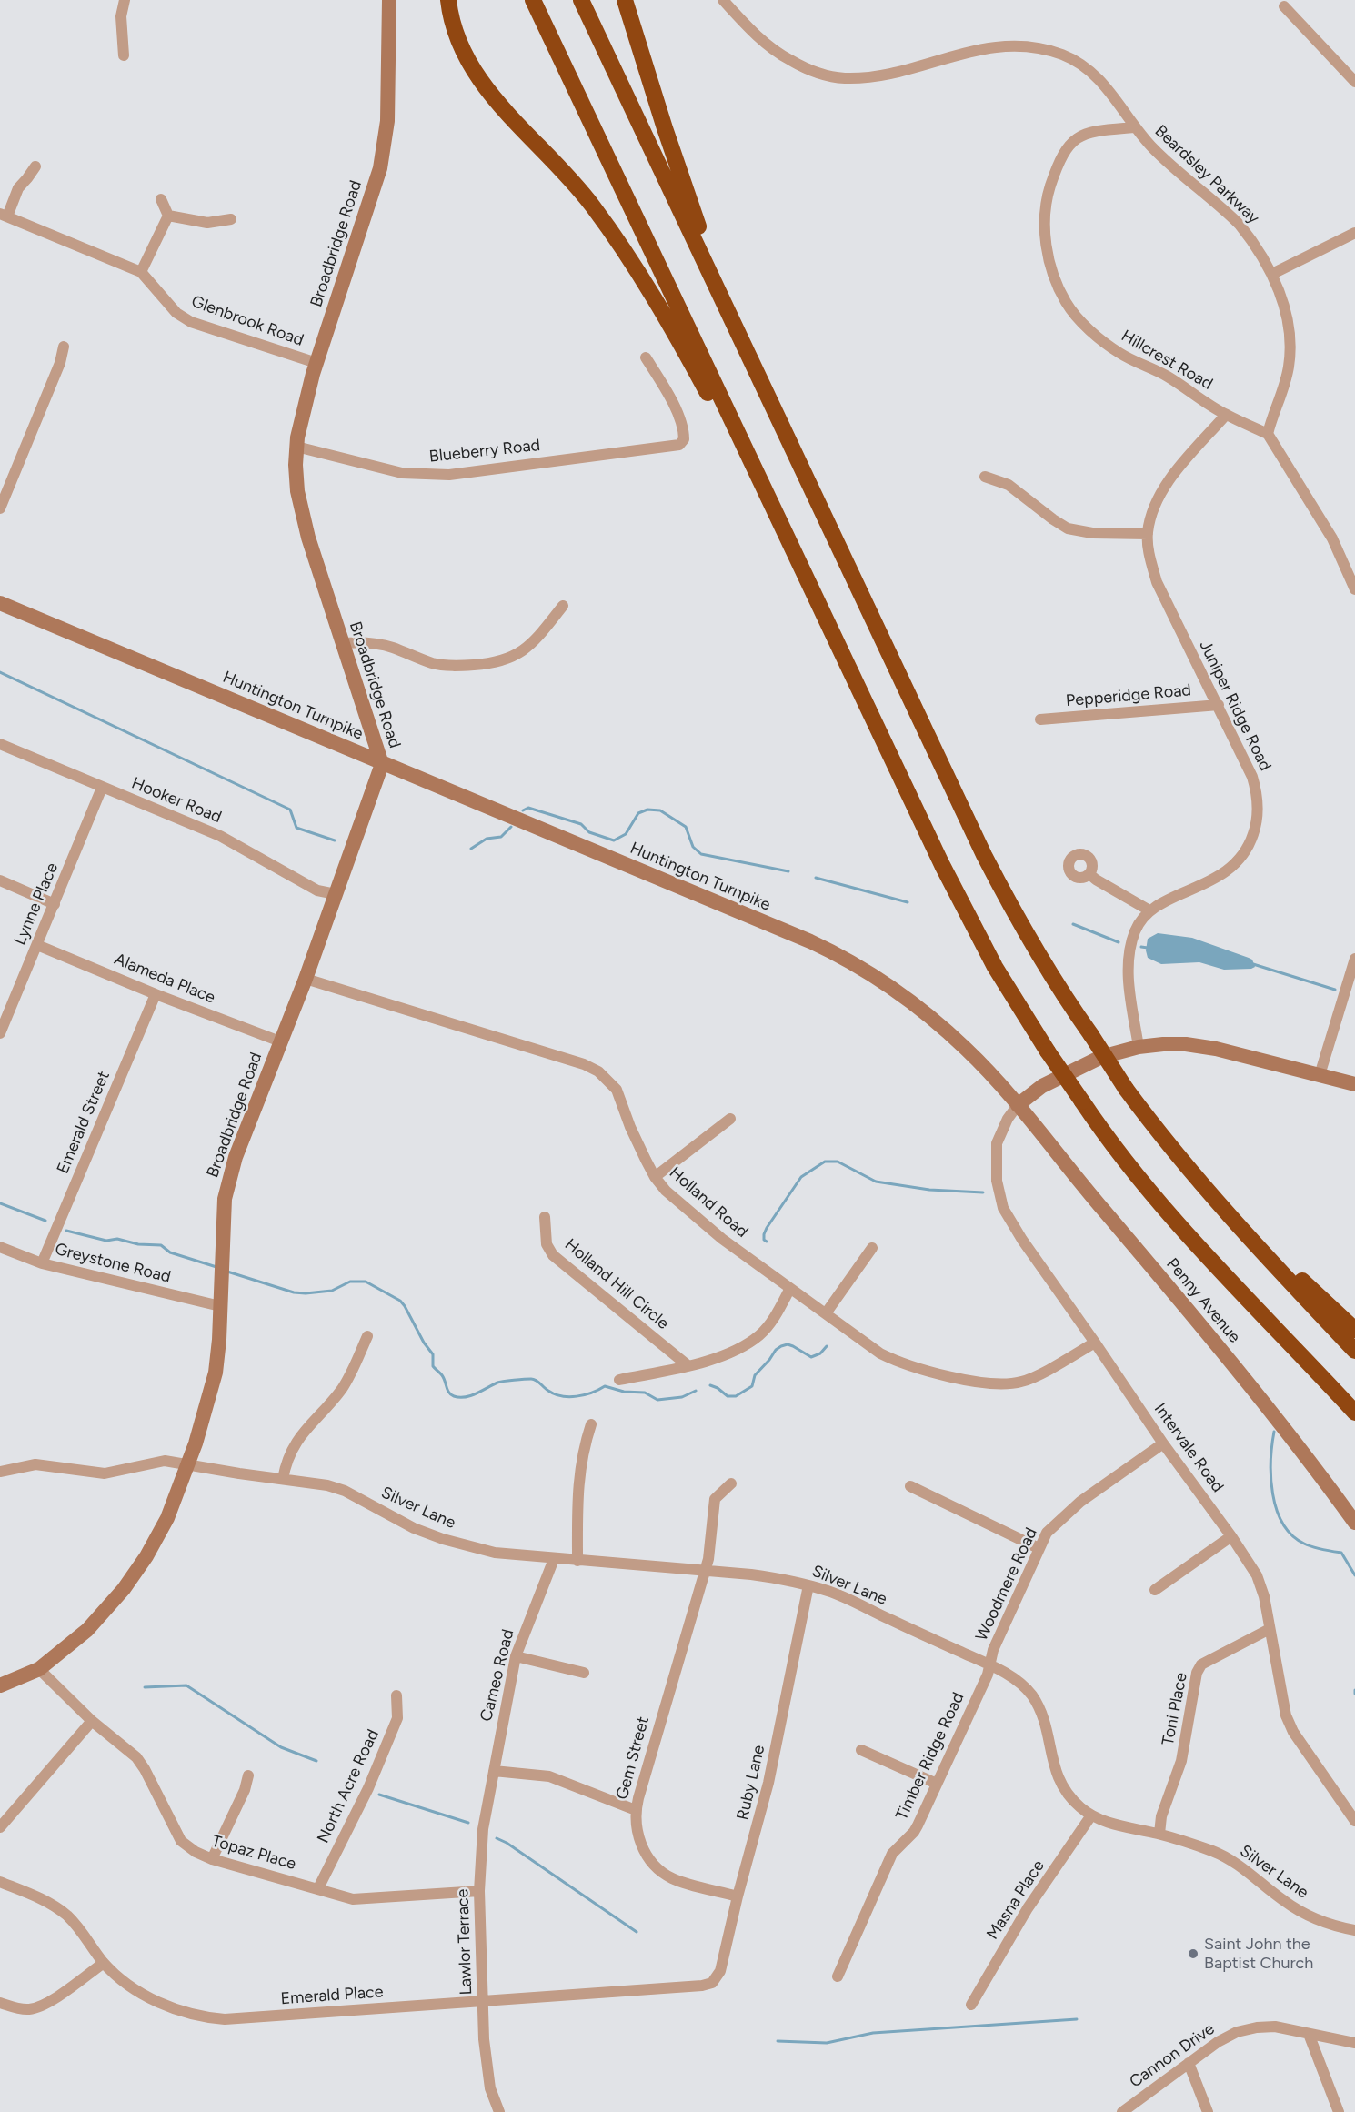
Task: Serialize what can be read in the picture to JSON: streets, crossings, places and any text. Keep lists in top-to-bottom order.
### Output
{
  "streets": {
    "main road": ["Broadbridge Road", "Huntington Turnpike", "Penny Avenue"],
    "street": [
      "Beardsley Parkway",
      "Glenbrook Road",
      "Hillcrest Road",
      "Blueberry Road",
      "Pepperidge Road",
      "Juniper Ridge Road",
      "Hooker Road",
      "Lynne Place",
      "Alameda Place",
      "Emerald Street",
      "Holland Road",
      "Greystone Road",
      "Holland Hill Circle",
      "Intervale Road",
      "Silver Lane",
      "Woodmere Road",
      "Cameo Road",
      "Toni Place",
      "Timber Ridge Road",
      "Gem Street",
      "Ruby Lane",
      "North Acre Road",
      "Topaz Place",
      "Masna Place",
      "Lawlor Terrace",
      "Emerald Place",
      "Cannon Drive"
    ]
  },
  "crossings": [
    ["Beardsley Parkway", "Hillcrest Road"],
    ["Broadbridge Road", "Glenbrook Road"],
    ["Broadbridge Road", "Blueberry Road"],
    ["Broadbridge Road", "Huntington Turnpike"],
    ["Broadbridge Road", "Hooker Road"],
    ["Broadbridge Road", "Alameda Place"],
    ["Broadbridge Road", "Holland Road"],
    ["Broadbridge Road", "Greystone Road"],
    ["Broadbridge Road", "Silver Lane"],
    ["Broadbridge Road", "Topaz Place"],
    ["Hillcrest Road", "Juniper Ridge Road"],
    ["Pepperidge Road", "Juniper Ridge Road"],
    ["Huntington Turnpike", "Penny Avenue"],
    ["Huntington Turnpike", "Intervale Road"],
    ["Hooker Road", "Lynne Place"],
    ["Lynne Place", "Alameda Place"],
    ["Alameda Place", "Emerald Street"],
    ["Emerald Street", "Greystone Road"],
    ["Holland Road", "Intervale Road"],
    ["Penny Avenue", "Intervale Road"],
    ["Intervale Road", "Woodmere Road"],
    ["Intervale Road", "Toni Place"],
    ["Silver Lane", "Woodmere Road"],
    ["Silver Lane", "Cameo Road"],
    ["Silver Lane", "Toni Place"],
    ["Silver Lane", "Timber Ridge Road"],
    ["Silver Lane", "Gem Street"],
    ["Silver Lane", "Ruby Lane"],
    ["Silver Lane", "Masna Place"],
    ["Woodmere Road", "Timber Ridge Road"],
    ["Cameo Road", "Lawlor Terrace"],
    ["Gem Street", "Ruby Lane"],
    ["Ruby Lane", "Emerald Place"],
    ["North Acre Road", "Topaz Place"],
    ["Topaz Place", "Lawlor Terrace"],
    ["Lawlor Terrace", "Emerald Place"]
  ],
  "places": ["Saint John the Baptist Church"]
}
